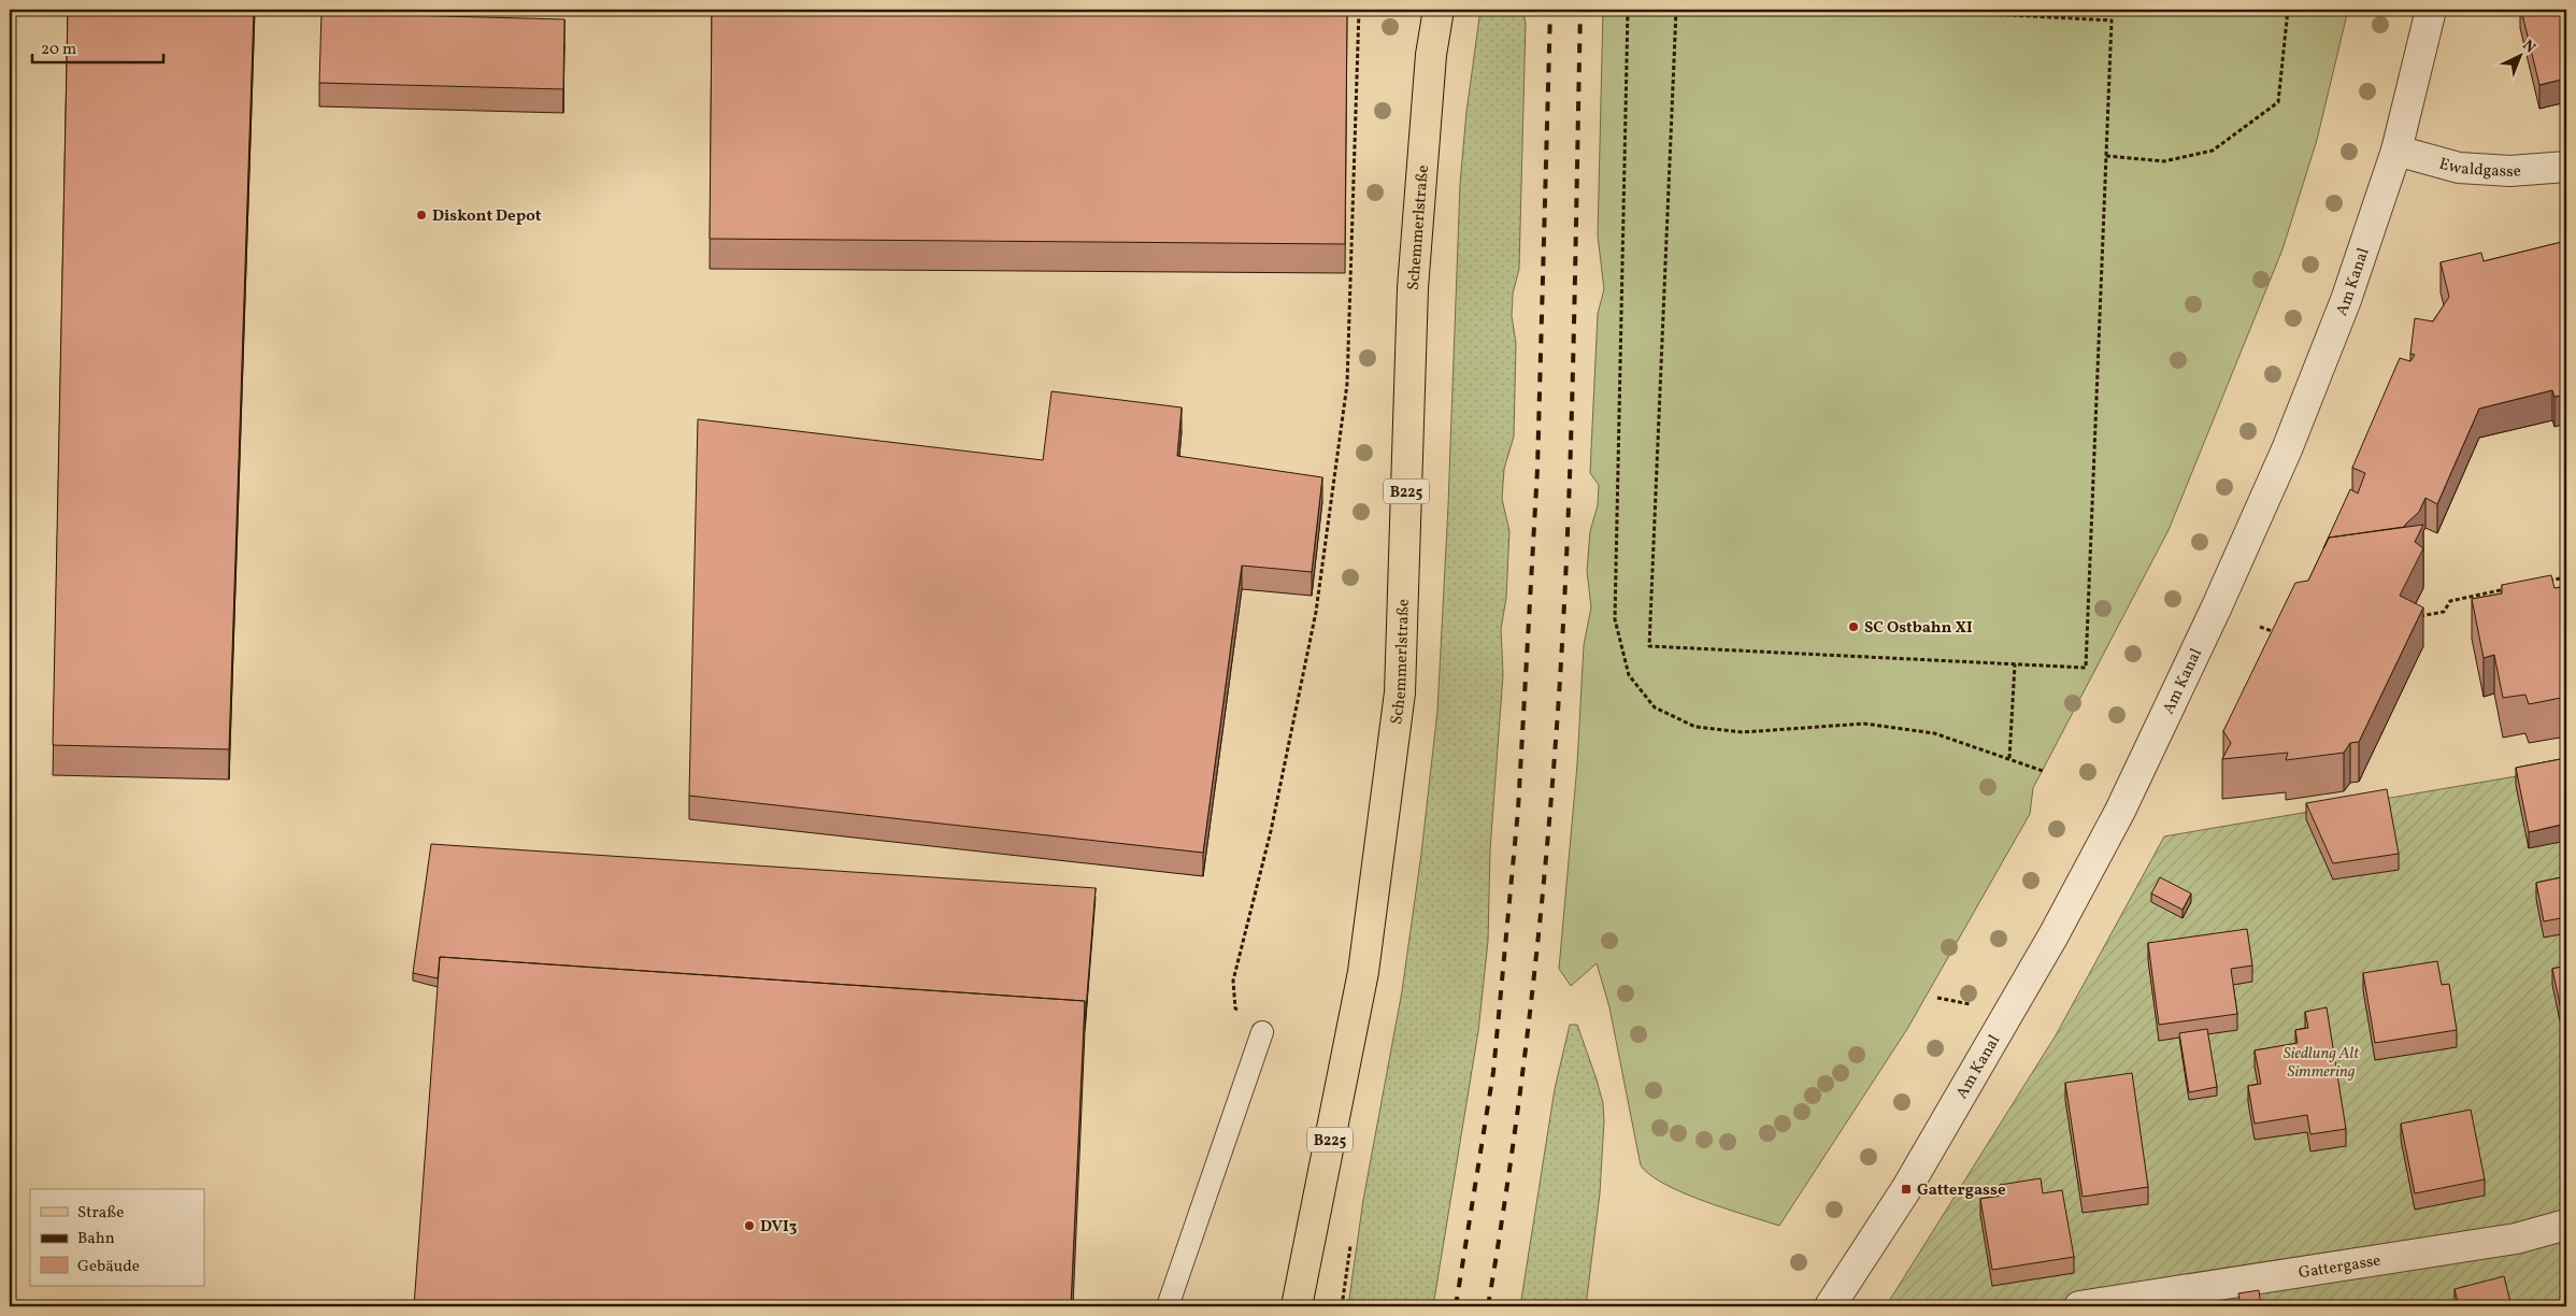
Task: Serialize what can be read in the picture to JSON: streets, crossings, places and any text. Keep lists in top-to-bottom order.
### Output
{
  "streets": {
    "main road": ["Schemmerlstraße", "B225"],
    "street": ["Ewaldgasse", "Am Kanal", "Gattergasse"]
  },
  "crossings": [
    ["Ewaldgasse", "Am Kanal"]
  ],
  "parks": ["Siedlung Alt Simmering"],
  "places": {
    "other": ["Diskont Depot", "SC Ostbahn XI", "DVI3"],
    "transit": ["Gattergasse"]
  },
  "legend": ["Straße", "Bahn", "Gebäude"],
  "scale_bar": "20 m",
  "north": "top right"
}
